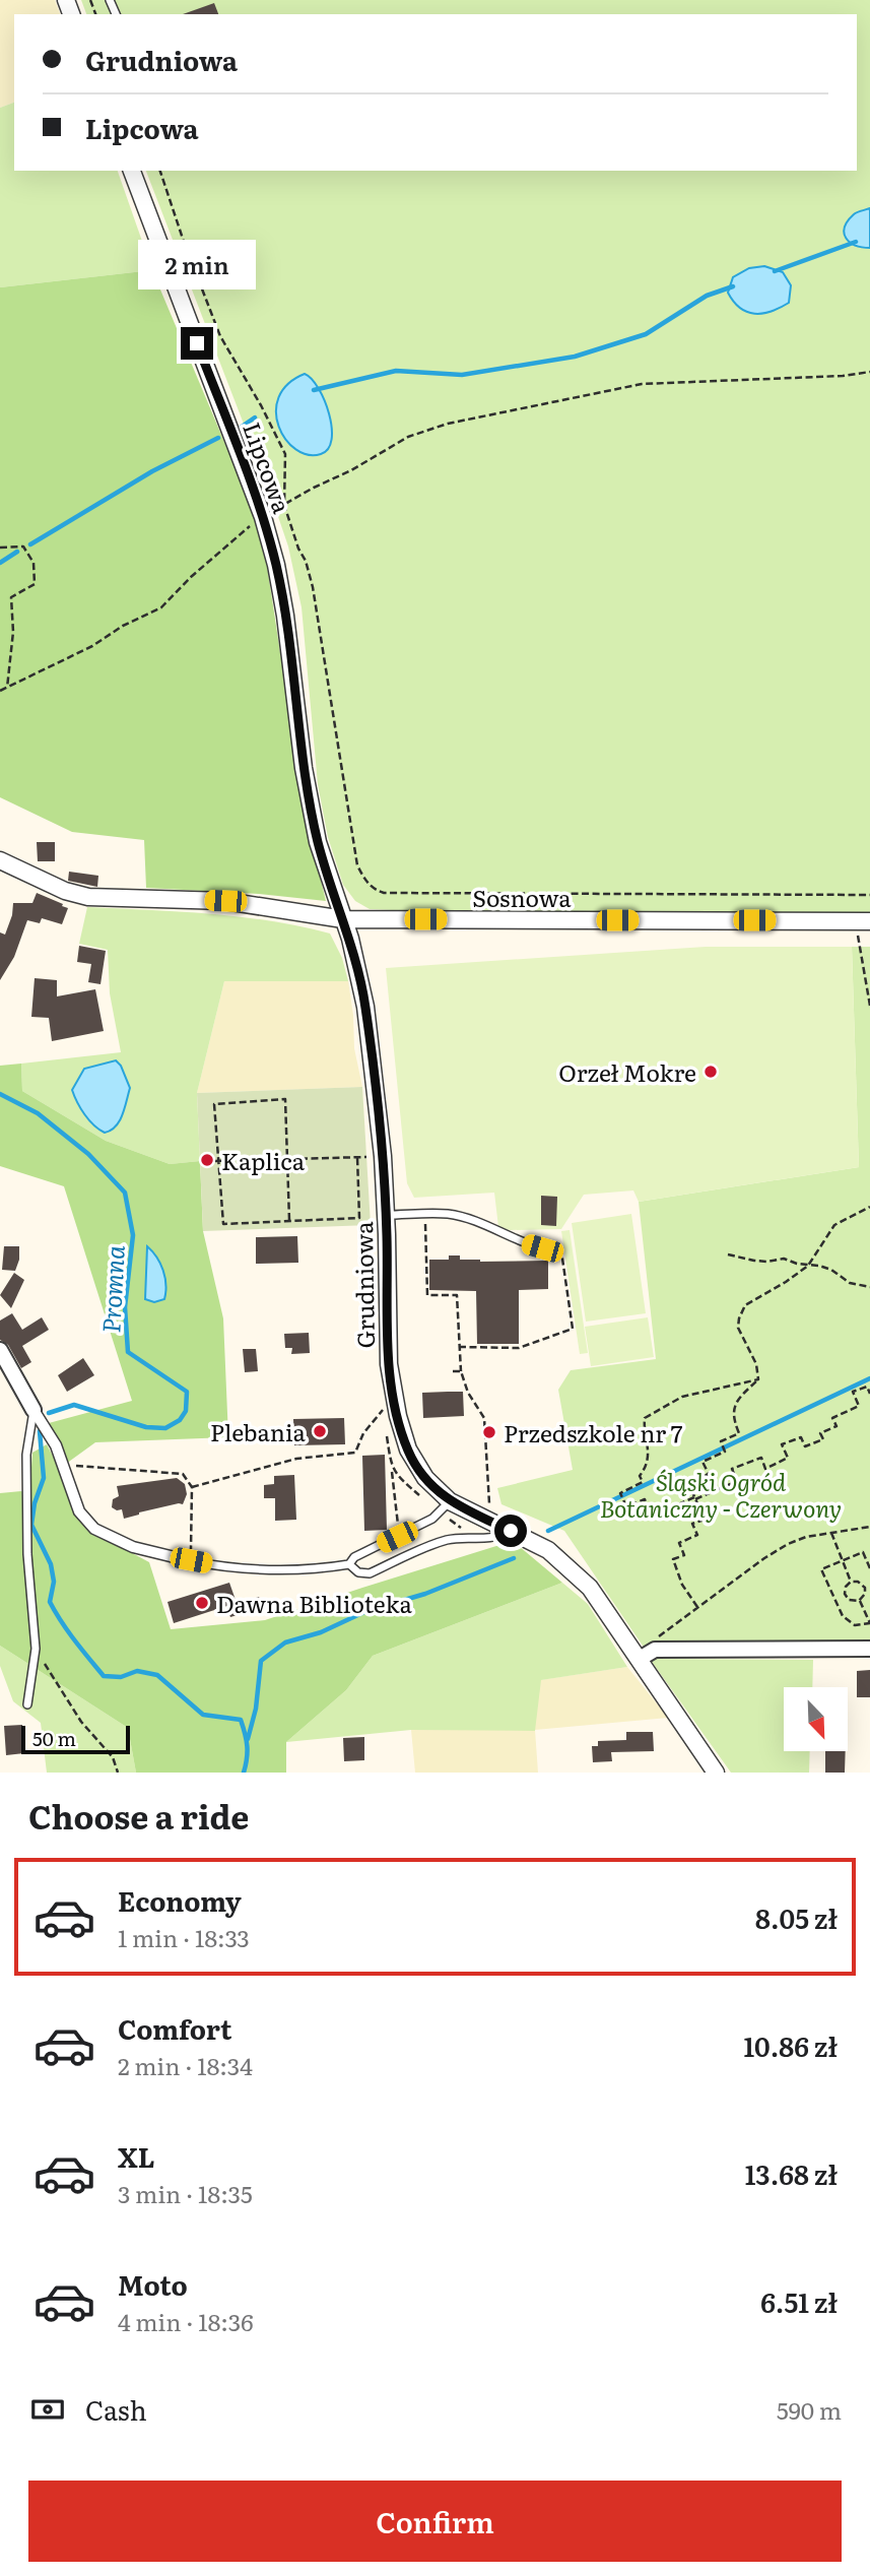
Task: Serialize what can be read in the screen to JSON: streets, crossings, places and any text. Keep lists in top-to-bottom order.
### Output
{
  "streets": {
    "street": ["Lipcowa", "Sosnowa", "Grudniowa"]
  },
  "crossings": [
    ["Lipcowa", "Sosnowa"],
    ["Lipcowa", "Grudniowa"],
    ["Sosnowa", "Grudniowa"]
  ],
  "water": ["Promna"],
  "parks": ["Śląski Ogród Botaniczny - Czerwony"],
  "places": [
    "Orzeł Mokre",
    "Kaplica",
    "Plebania",
    "Przedszkole nr 7",
    "Dawna Biblioteka"
  ],
  "scale_bar": "50 m",
  "north": "bottom right",
  "page": {
    "banner": ["Grudniowa", "Lipcowa"],
    "bubble": "2 min",
    "scale": "50 m",
    "heading": "Choose a ride",
    "list": [
      {
        "name": "Economy",
        "note": "1 min · 18:33",
        "value": "8.05 zł"
      },
      {
        "name": "Comfort",
        "note": "2 min · 18:34",
        "value": "10.86 zł"
      },
      {
        "name": "XL",
        "note": "3 min · 18:35",
        "value": "13.68 zł"
      },
      {
        "name": "Moto",
        "note": "4 min · 18:36",
        "value": "6.51 zł"
      }
    ],
    "pay": ["Cash", "590 m"],
    "buttons": "Confirm"
  }
}
